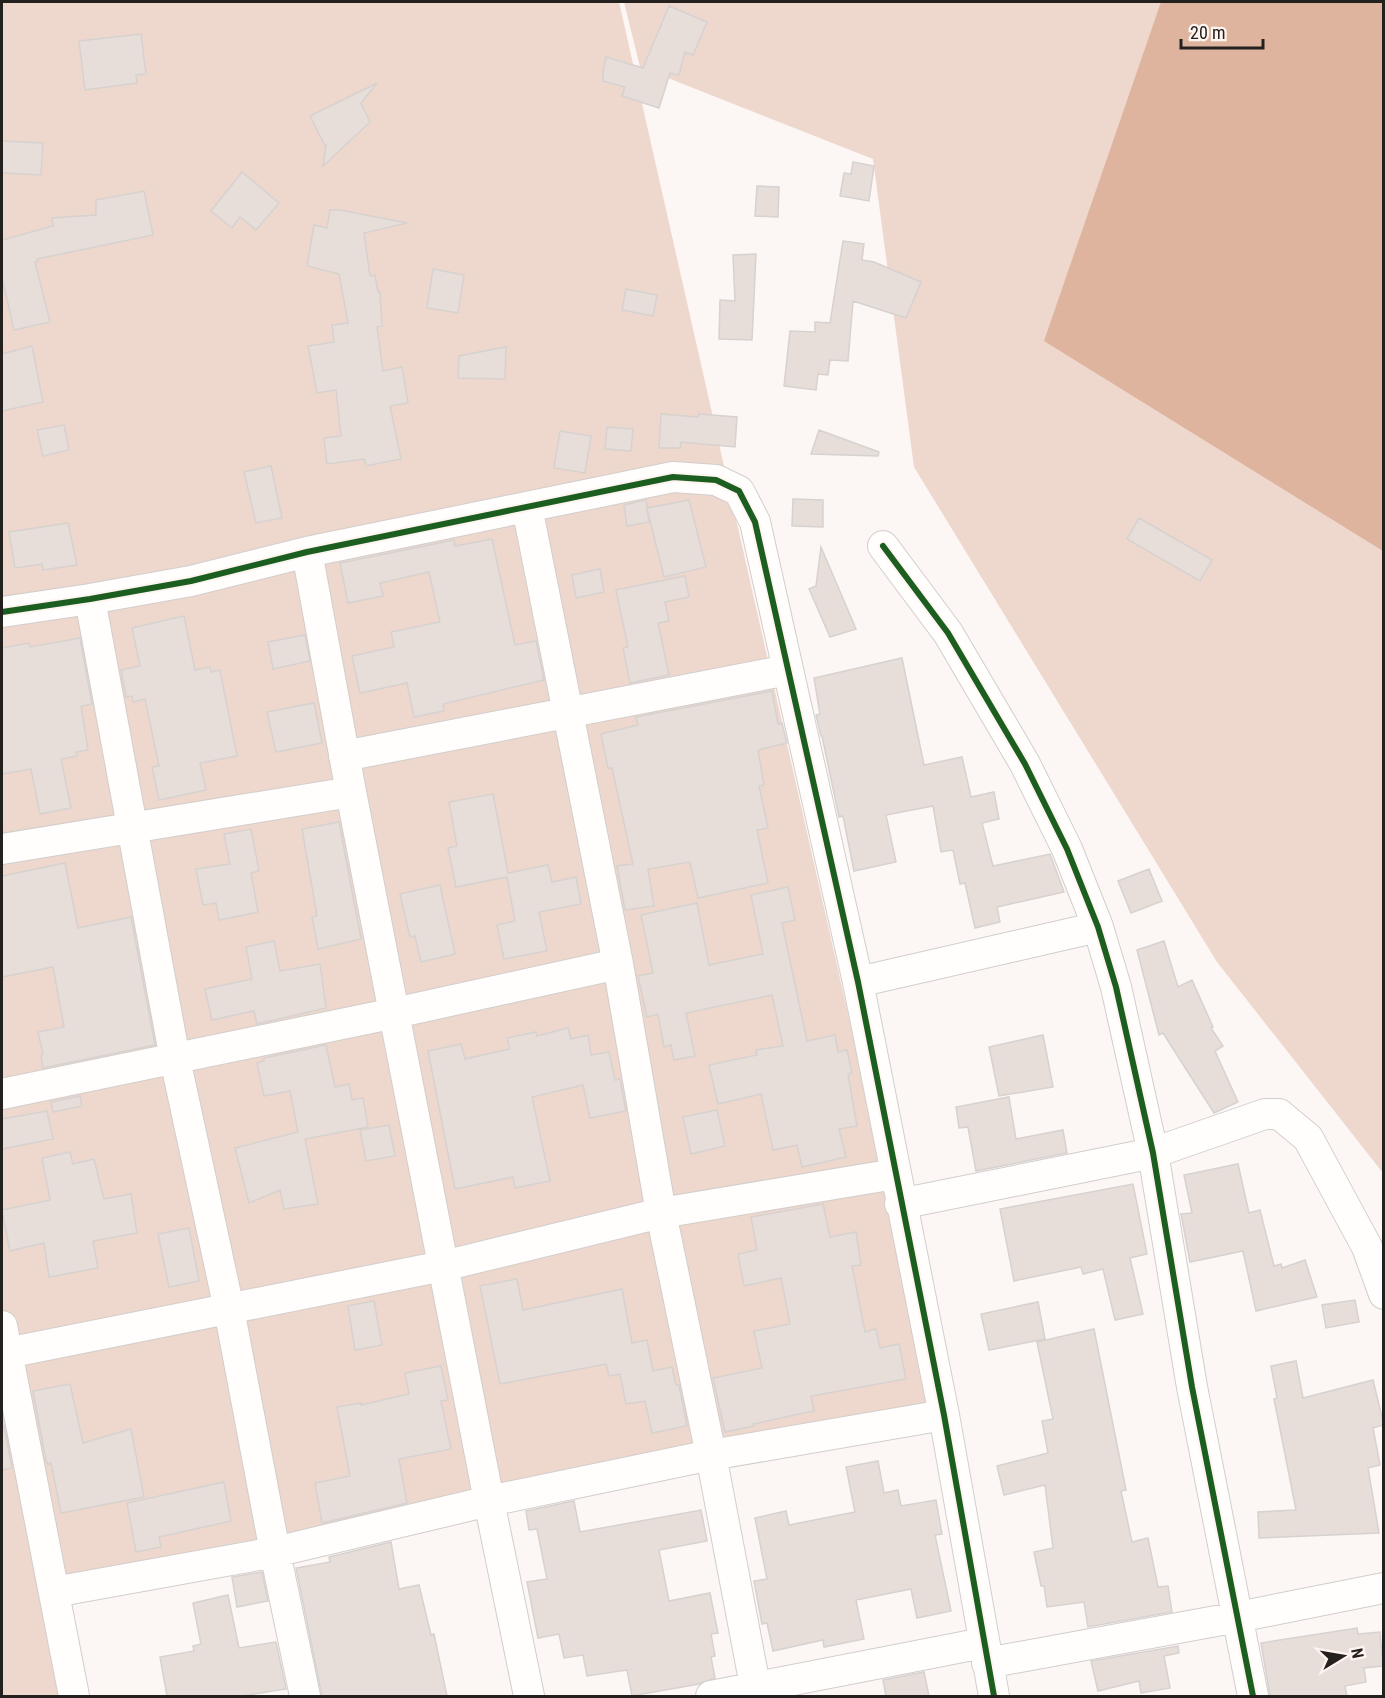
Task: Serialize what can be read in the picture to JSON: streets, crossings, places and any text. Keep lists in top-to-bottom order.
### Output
{
  "scale_bar": "20 m",
  "north": "right"
}
